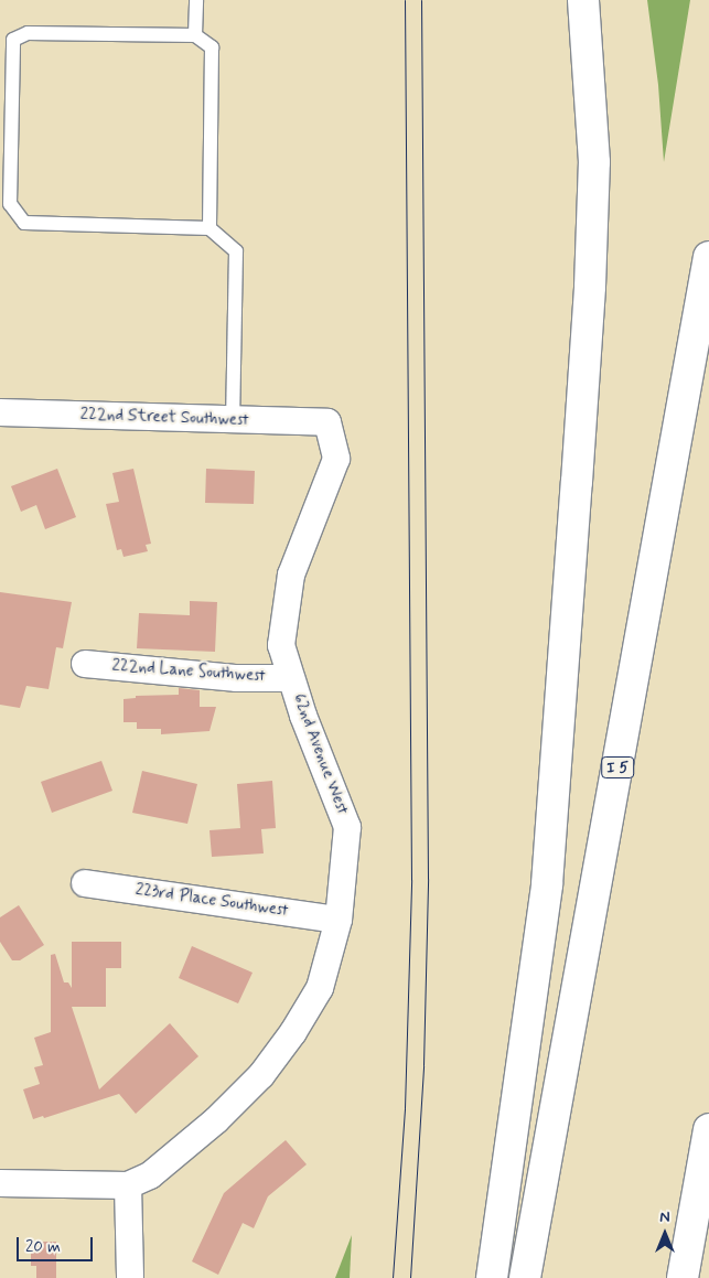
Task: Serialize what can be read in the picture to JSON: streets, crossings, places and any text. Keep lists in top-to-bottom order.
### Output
{
  "streets": {
    "highway": ["I 5"],
    "street": [
      "222nd Street Southwest",
      "222nd Lane Southwest",
      "62nd Avenue West",
      "223rd Place Southwest"
    ]
  },
  "crossings": [
    ["222nd Street Southwest", "62nd Avenue West"],
    ["222nd Lane Southwest", "62nd Avenue West"],
    ["62nd Avenue West", "223rd Place Southwest"]
  ],
  "scale_bar": "20 m",
  "north": "top"
}
